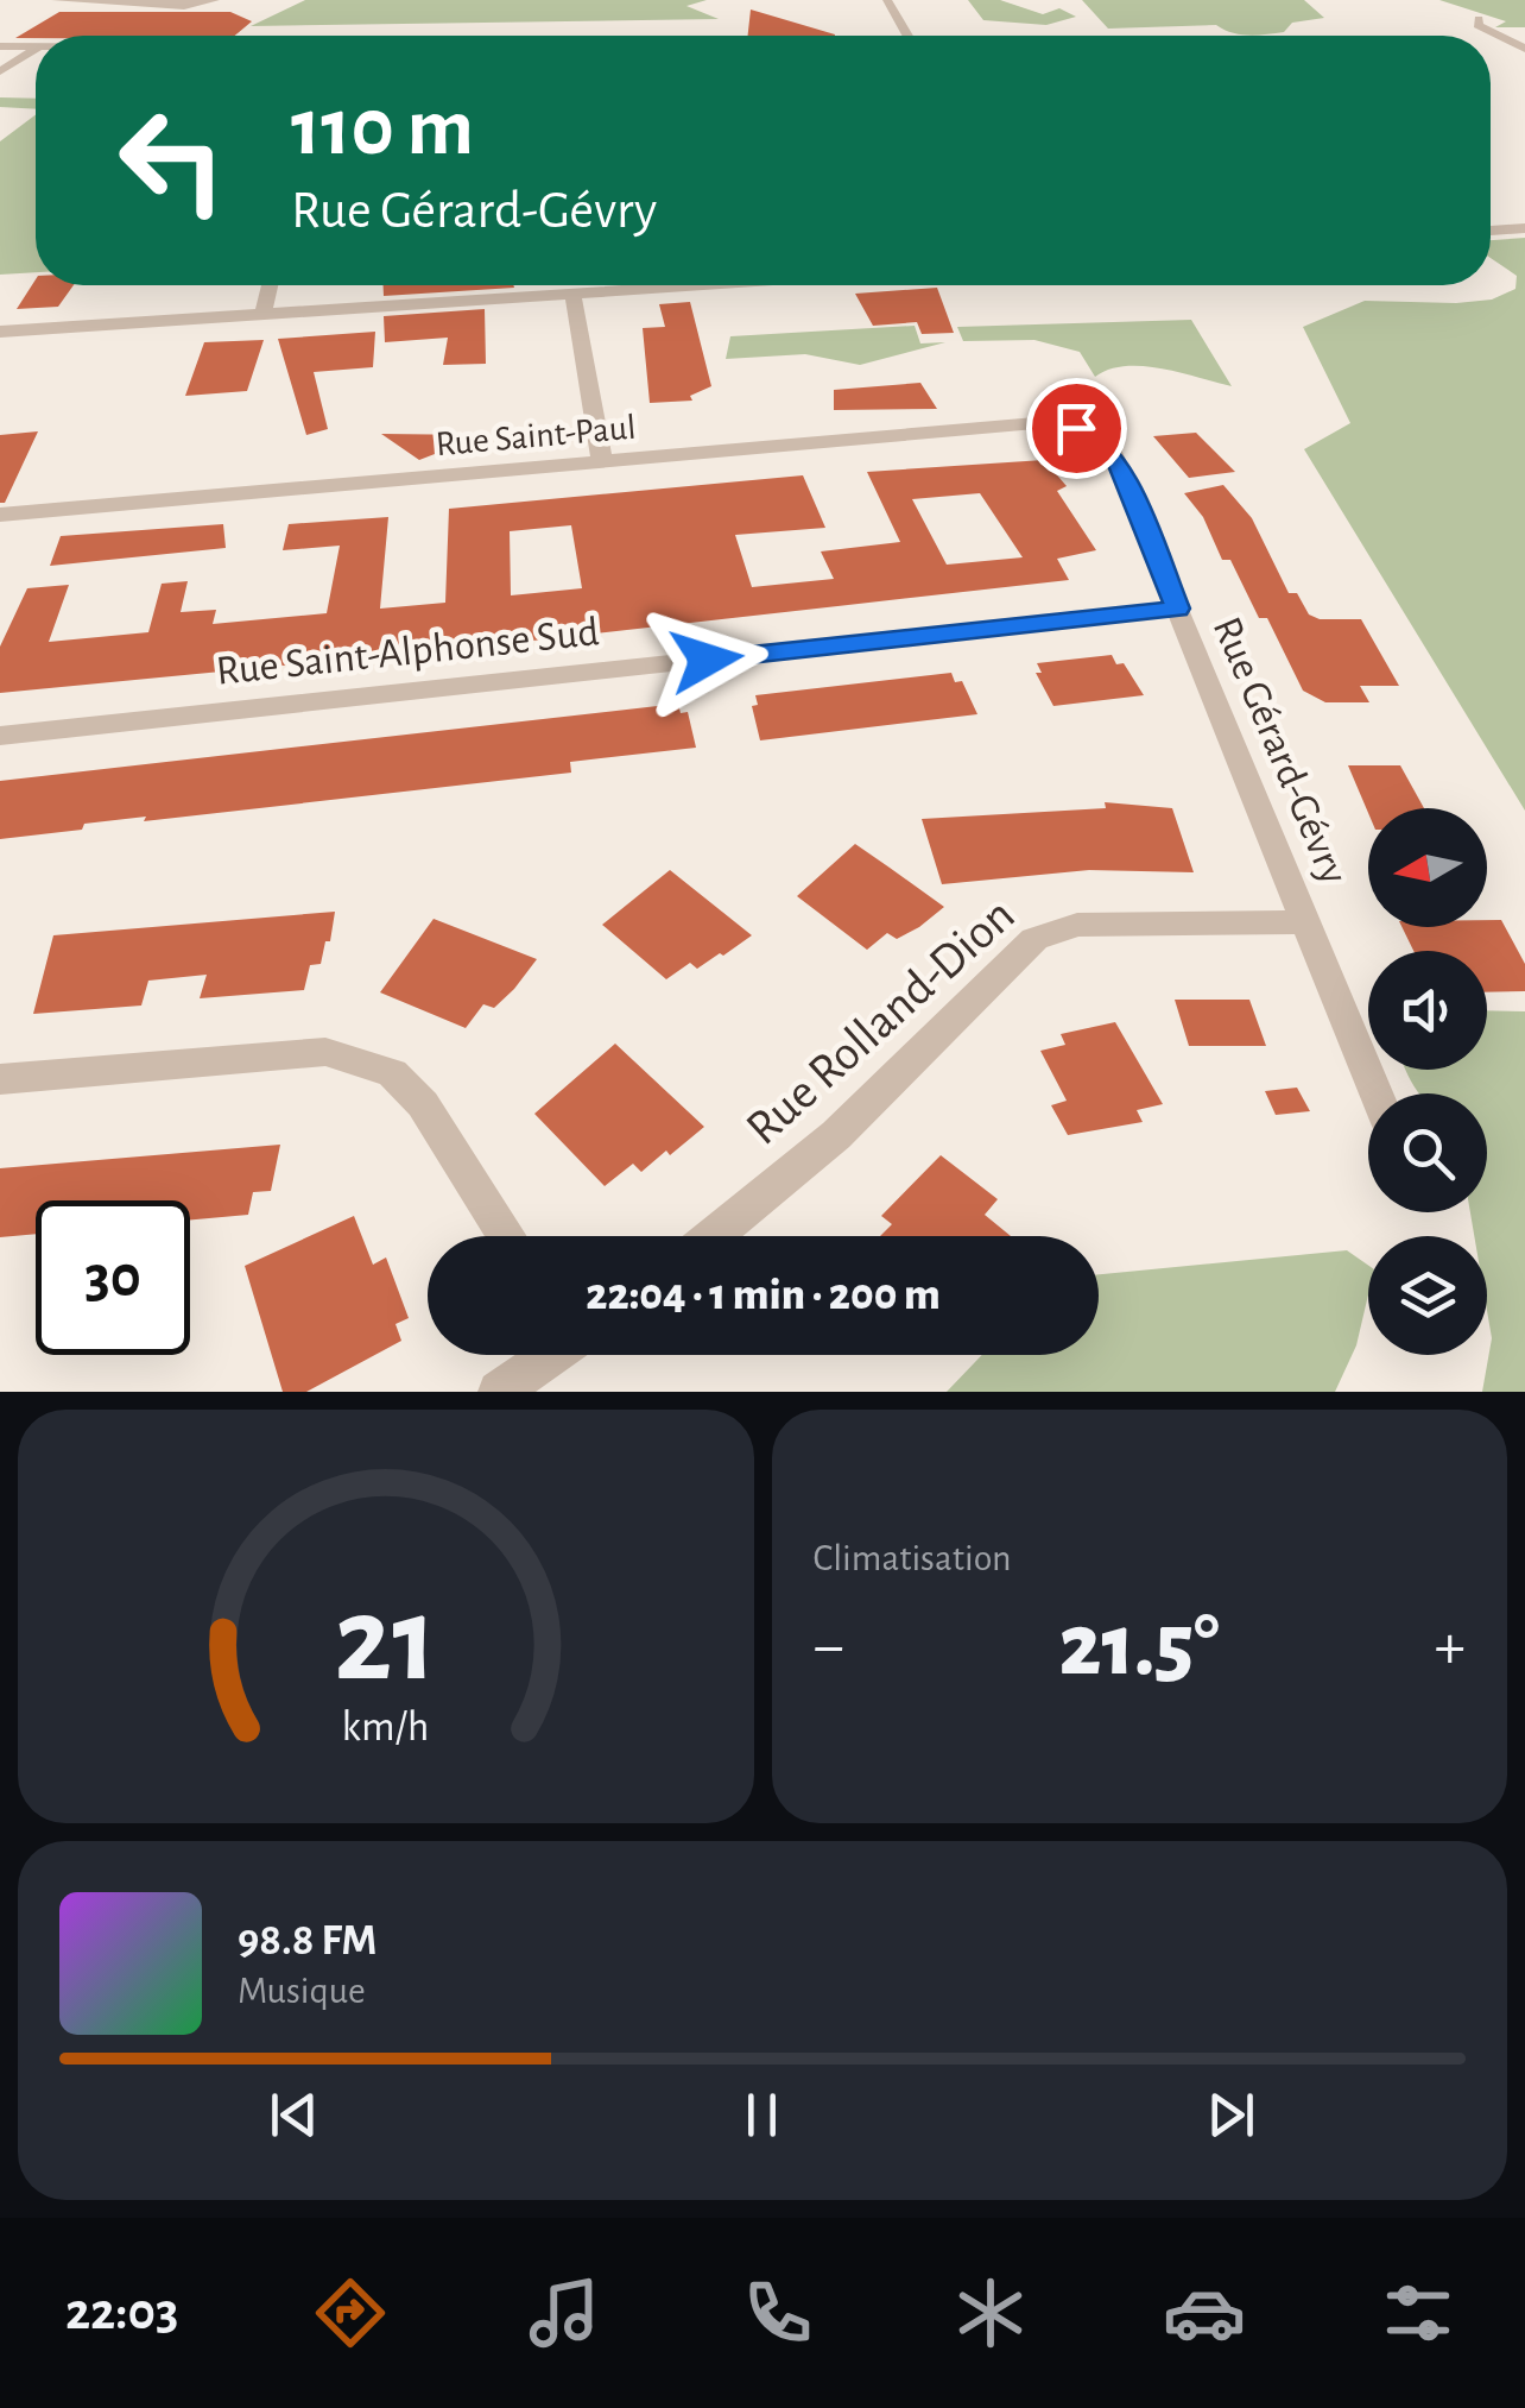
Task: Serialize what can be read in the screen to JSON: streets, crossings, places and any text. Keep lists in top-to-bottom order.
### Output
{
  "streets": {
    "street": [
      "Rue Saint-Paul",
      "Rue Saint-Alphonse Sud",
      "Rue Gérard-Gévry",
      "Rue Rolland-Dion"
    ]
  },
  "crossings": [
    ["Rue Saint-Paul", "Rue Gérard-Gévry"],
    ["Rue Saint-Alphonse Sud", "Rue Gérard-Gévry"],
    ["Rue Gérard-Gévry", "Rue Rolland-Dion"]
  ],
  "north": "left",
  "page": {
    "turn": ["110 m", "Rue Gérard-Gévry"],
    "limit": "30",
    "trip": "22:04 · 1 min · 200 m",
    "tile": "Climatisation",
    "heat": ["−", "21.5°", "+"],
    "song": ["98.8 FM", "Musique"],
    "tabs": "22:03",
    "gauge": ["21", "km/h"]
  }
}
